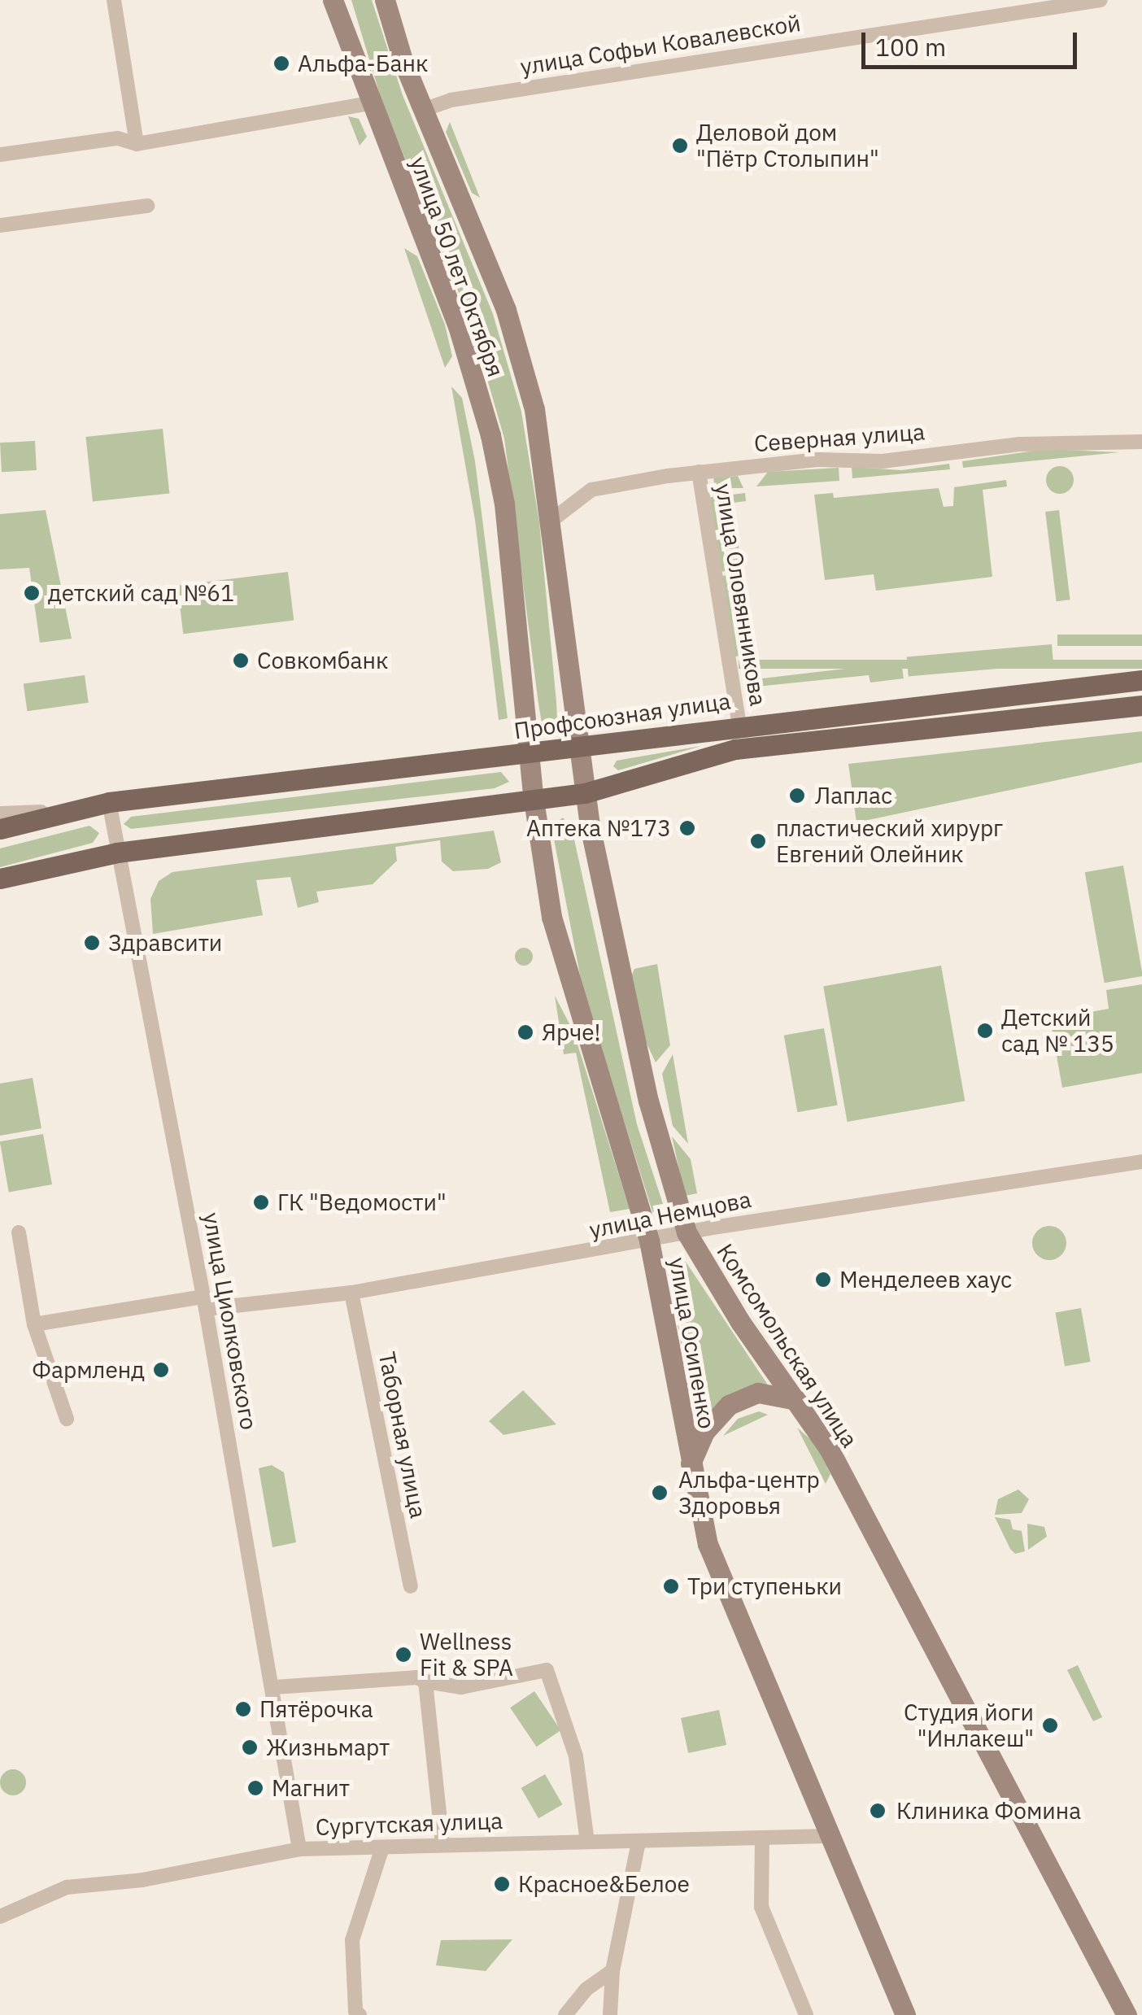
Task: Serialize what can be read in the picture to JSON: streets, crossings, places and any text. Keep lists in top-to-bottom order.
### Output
{
  "streets": {
    "main road": [
      "улица 50 лет Октября",
      "Профсоюзная улица",
      "улица Осипенко",
      "Комсомольская улица"
    ],
    "street": [
      "улица Софьи Ковалевской",
      "Северная улица",
      "улица Оловянникова",
      "улица Немцова",
      "улица Циолковского",
      "Таборная улица",
      "Сургутская улица"
    ]
  },
  "crossings": [
    ["улица Софьи Ковалевской", "улица 50 лет Октября"],
    ["улица 50 лет Октября", "Северная улица"],
    ["улица 50 лет Октября", "Профсоюзная улица"],
    ["улица 50 лет Октября", "улица Осипенко"],
    ["улица 50 лет Октября", "Комсомольская улица"],
    ["Северная улица", "улица Оловянникова"],
    ["улица Оловянникова", "Профсоюзная улица"],
    ["Профсоюзная улица", "улица Циолковского"],
    ["улица Немцова", "улица Циолковского"],
    ["улица Немцова", "улица Осипенко"],
    ["улица Немцова", "Комсомольская улица"],
    ["улица Немцова", "Таборная улица"],
    ["улица Циолковского", "Сургутская улица"],
    ["улица Осипенко", "Сургутская улица"]
  ],
  "places": [
    "Альфа-Банк",
    "Деловой дом \"Пётр Столыпин\"",
    "детский сад №61",
    "Совкомбанк",
    "Лаплас",
    "Аптека №173",
    "пластический хирург Евгений Олейник",
    "Здравсити",
    "Детский сад № 135",
    "Ярче!",
    "ГК \"Ведомости\"",
    "Менделеев хаус",
    "Фармленд",
    "Альфа-центр Здоровья",
    "Три ступеньки",
    "Wellness Fit & SPA",
    "Пятёрочка",
    "Студия йоги \"Инлакеш\"",
    "Жизньмарт",
    "Магнит",
    "Клиника Фомина",
    "Красное&Белое"
  ],
  "scale_bar": "100 m"
}
